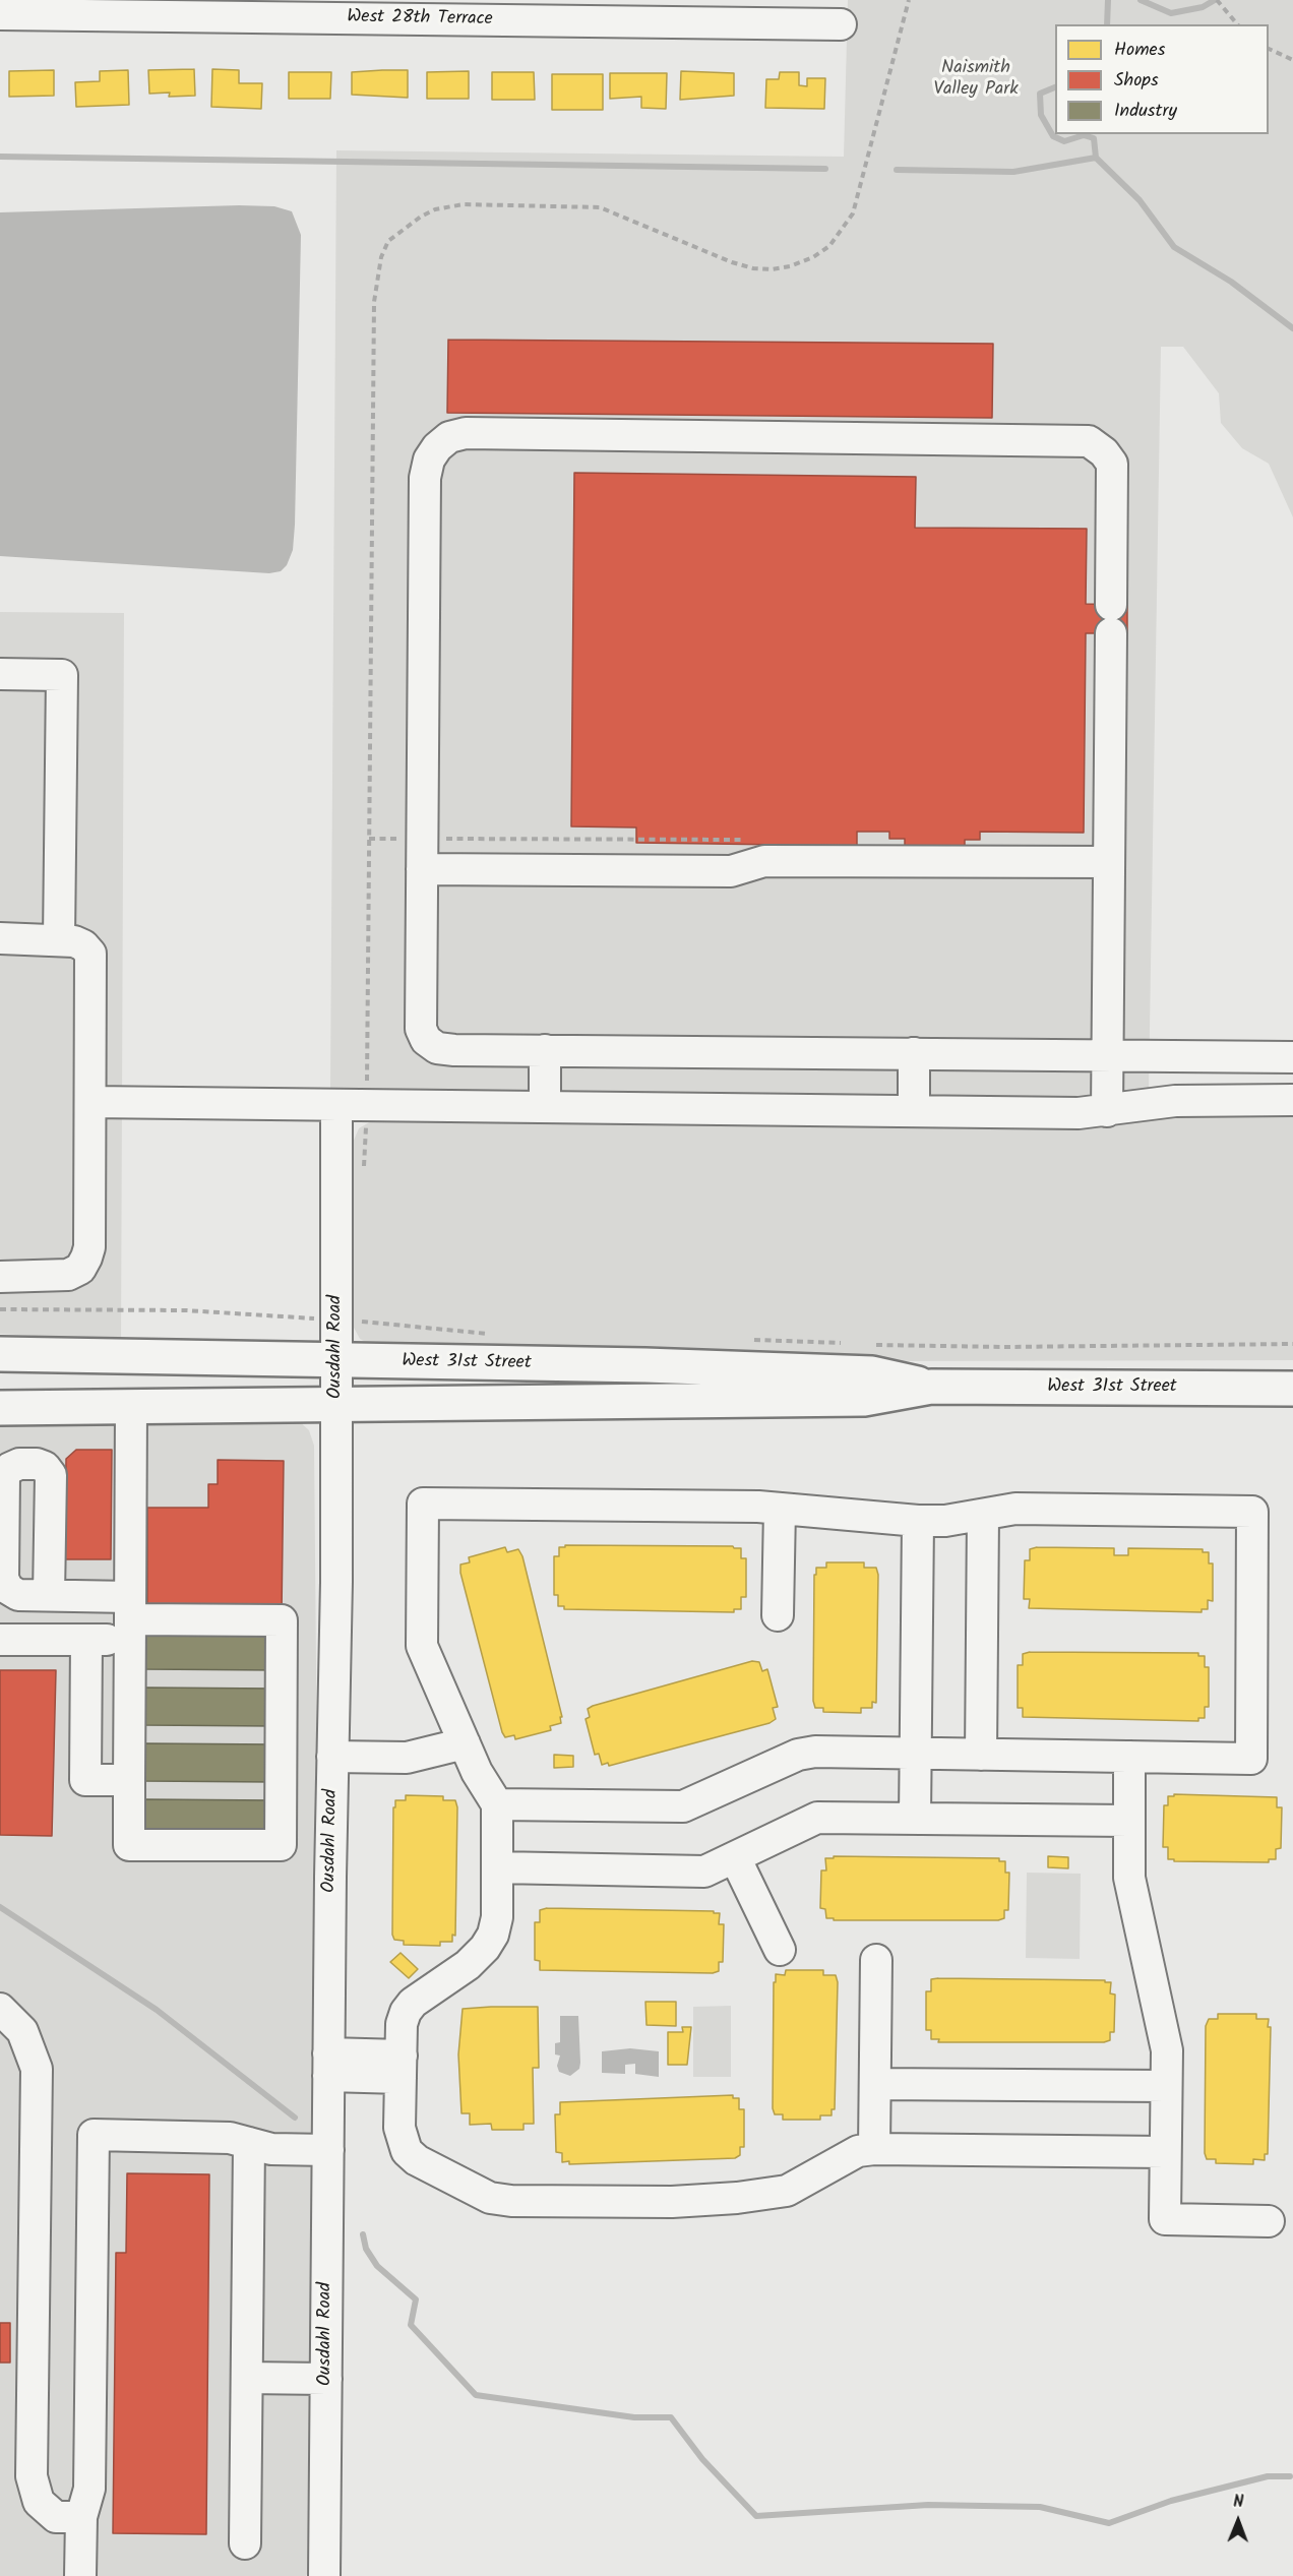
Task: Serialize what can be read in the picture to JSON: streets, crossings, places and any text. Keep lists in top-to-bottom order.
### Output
{
  "streets": {
    "main road": ["West 31st Street"],
    "street": ["West 28th Terrace", "Ousdahl Road"]
  },
  "crossings": [
    ["Ousdahl Road", "West 31st Street"]
  ],
  "parks": ["Naismith Valley Park"],
  "legend": ["Homes", "Shops", "Industry"],
  "north": "top"
}
